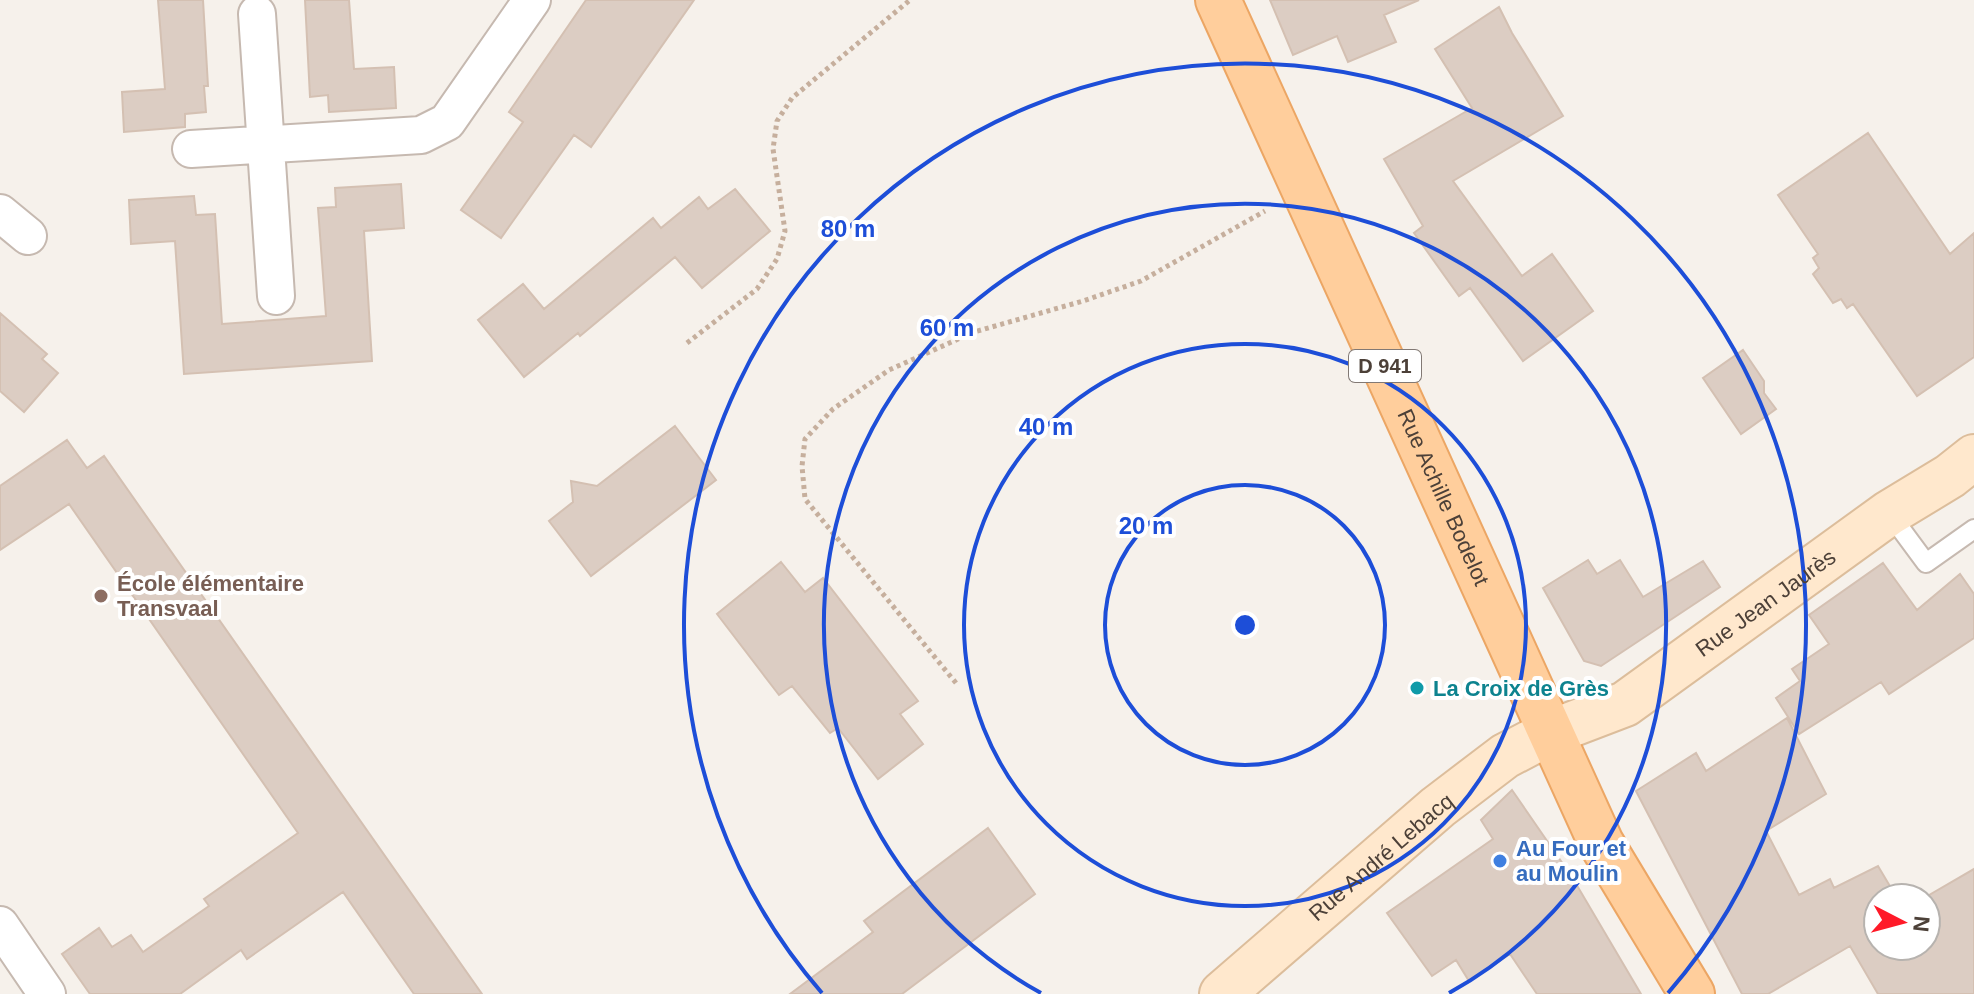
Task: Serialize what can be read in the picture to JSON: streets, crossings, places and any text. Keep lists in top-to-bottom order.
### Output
{
  "streets": {
    "main road": [
      "D 941",
      "Rue Achille Bodelot",
      "Rue Jean Jaurès",
      "Rue André Lebacq"
    ]
  },
  "crossings": [
    ["D 941", "Rue Achille Bodelot"],
    ["D 941", "Rue Jean Jaurès"],
    ["D 941", "Rue André Lebacq"],
    ["Rue Achille Bodelot", "Rue Jean Jaurès"],
    ["Rue Achille Bodelot", "Rue André Lebacq"],
    ["Rue Jean Jaurès", "Rue André Lebacq"]
  ],
  "places": ["École élémentaire Transvaal", "La Croix de Grès", "Au Four et au Moulin"],
  "north": "right",
  "rings": [
    "80 m",
    "60 m",
    "40 m",
    "20 m"
  ]
}
